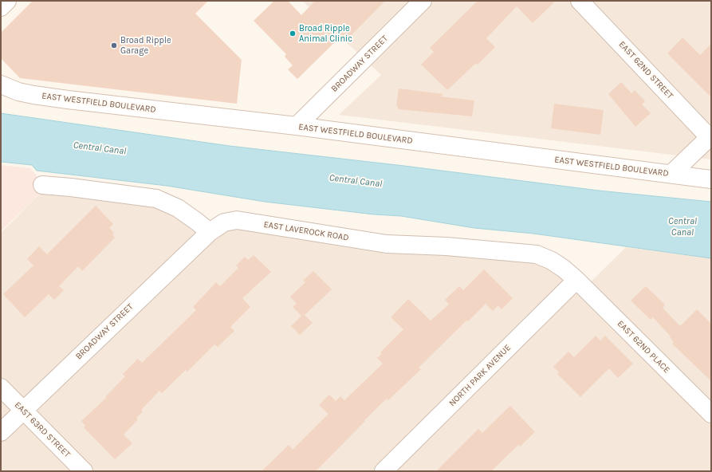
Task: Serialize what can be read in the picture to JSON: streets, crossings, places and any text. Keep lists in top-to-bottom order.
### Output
{
  "streets": {
    "street": [
      "BROADWAY STREET",
      "EAST 62ND STREET",
      "EAST WESTFIELD BOULEVARD",
      "EAST LAVEROCK ROAD",
      "EAST 62ND PLACE",
      "NORTH PARK AVENUE",
      "EAST 63RD STREET"
    ]
  },
  "crossings": [
    ["BROADWAY STREET", "EAST WESTFIELD BOULEVARD"],
    ["BROADWAY STREET", "EAST LAVEROCK ROAD"],
    ["BROADWAY STREET", "EAST 63RD STREET"],
    ["EAST LAVEROCK ROAD", "EAST 62ND PLACE"],
    ["EAST LAVEROCK ROAD", "NORTH PARK AVENUE"],
    ["EAST 62ND PLACE", "NORTH PARK AVENUE"]
  ],
  "water": ["Central Canal"],
  "places": ["Broad Ripple Animal Clinic", "Broad Ripple Garage"]
}
